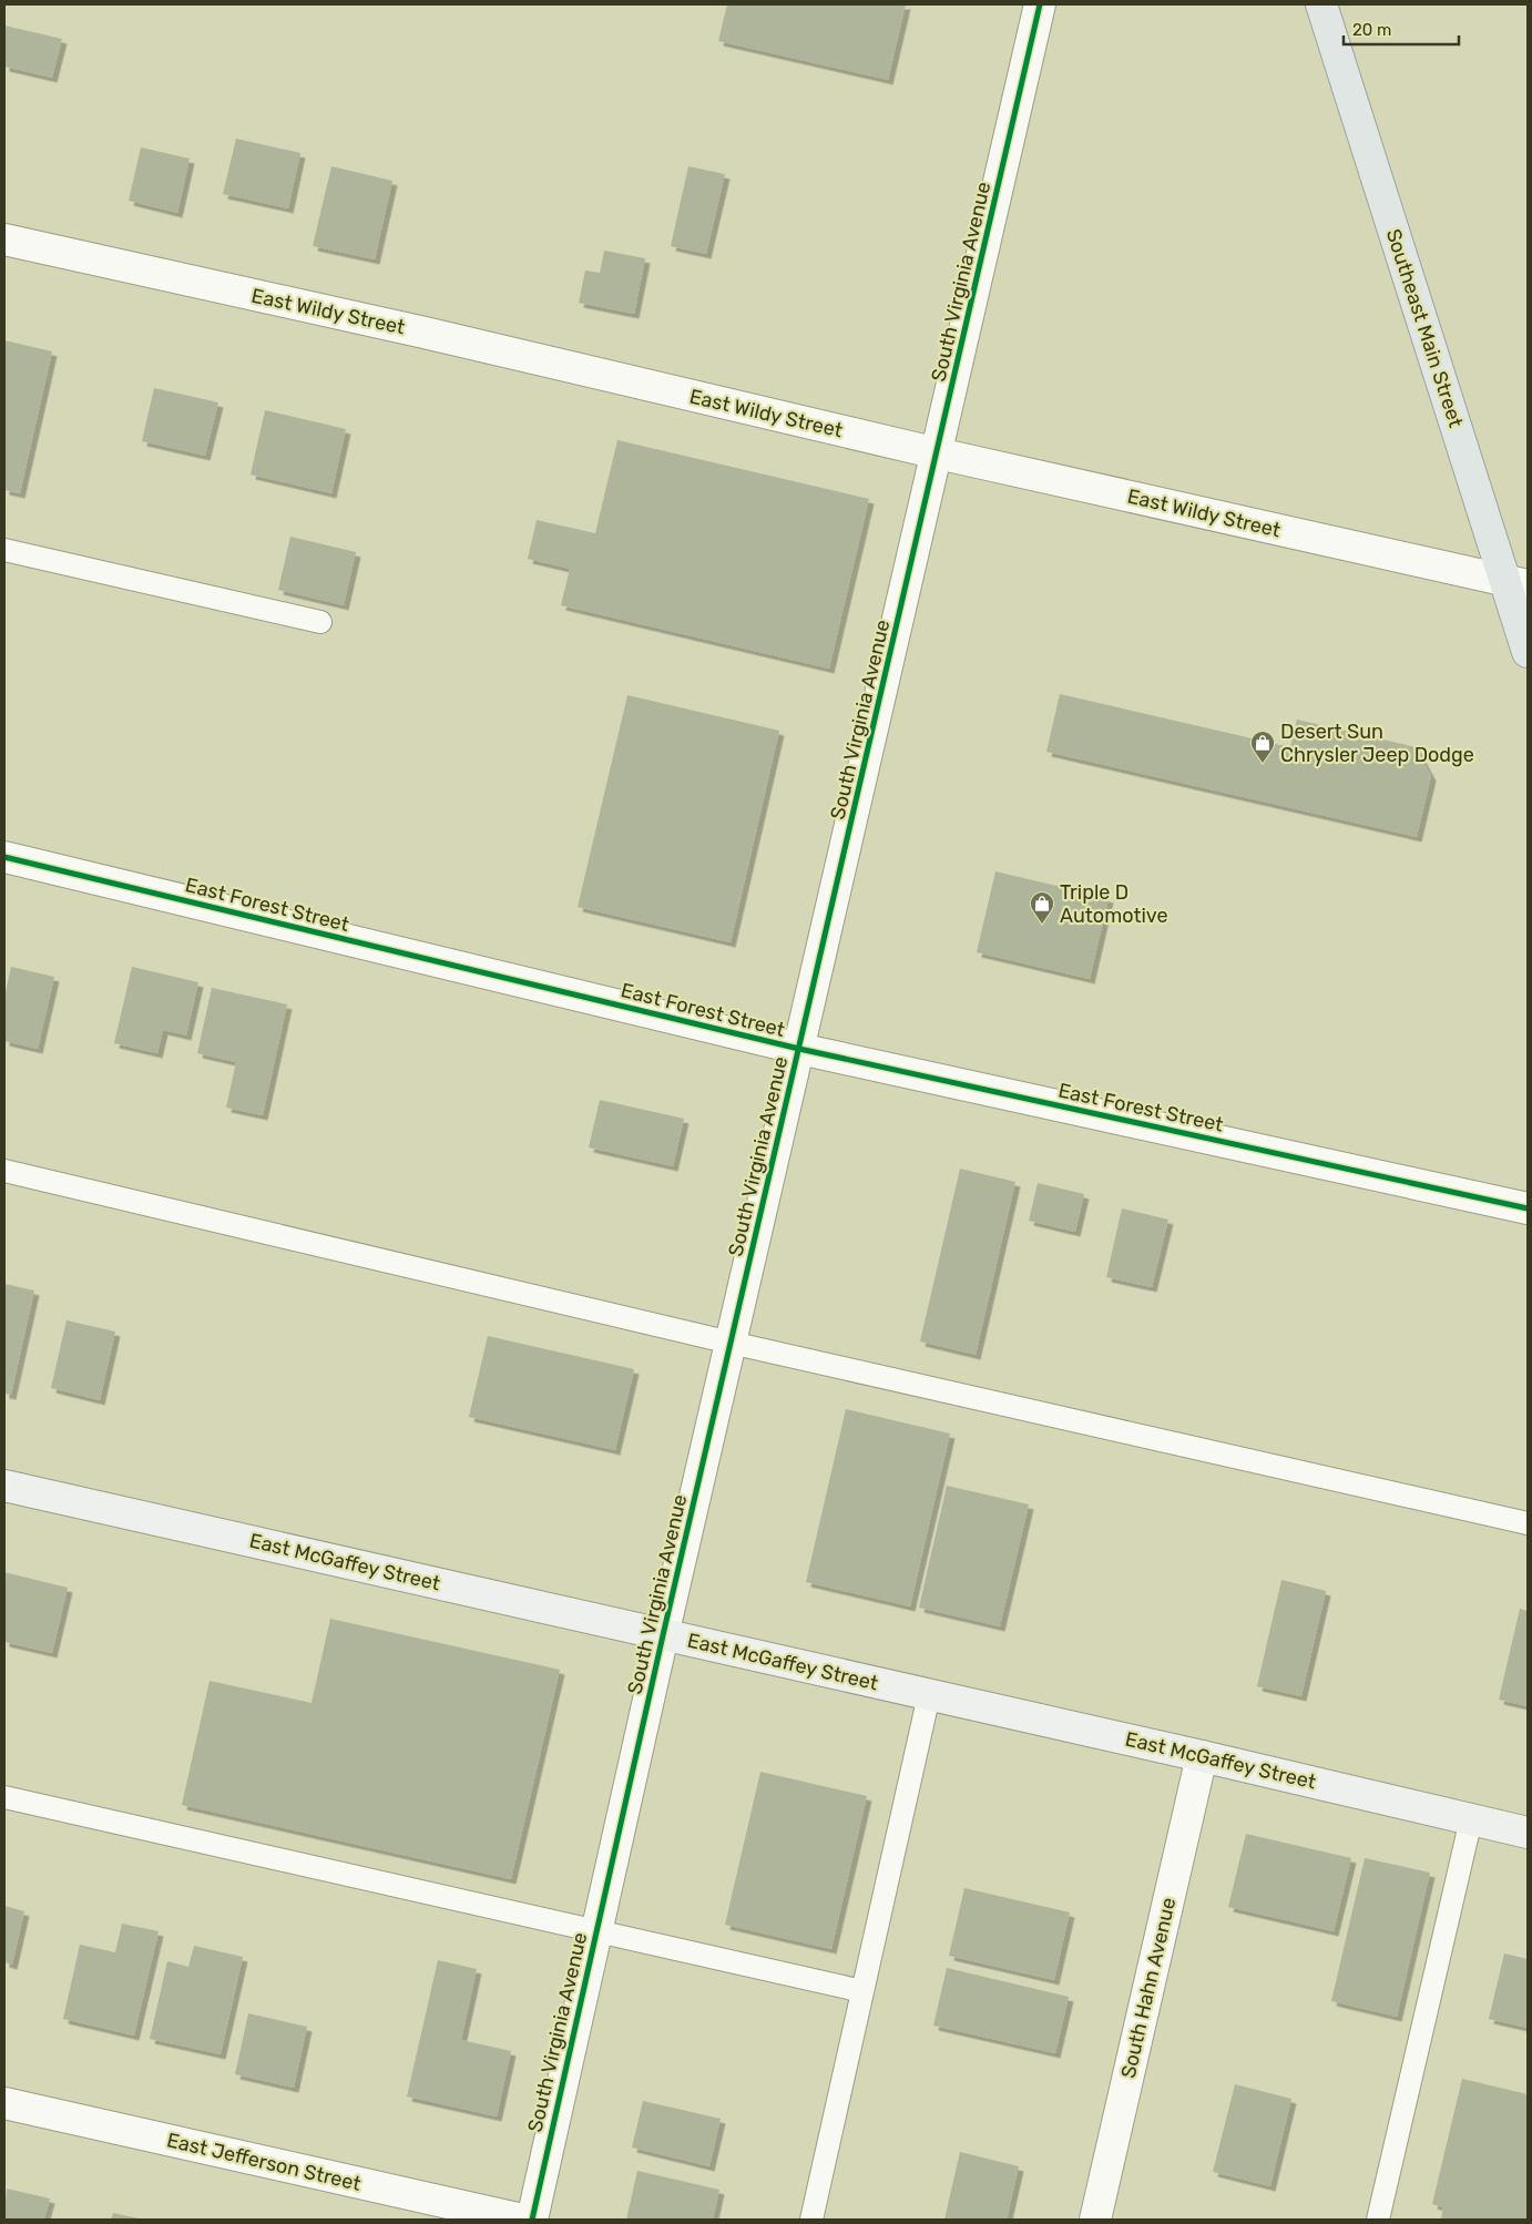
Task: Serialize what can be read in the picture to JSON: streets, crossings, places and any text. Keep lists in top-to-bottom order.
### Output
{
  "streets": {
    "main road": ["Southeast Main Street", "East McGaffey Street"],
    "street": [
      "South Virginia Avenue",
      "East Wildy Street",
      "East Forest Street",
      "South Hahn Avenue",
      "East Jefferson Street"
    ]
  },
  "crossings": [
    ["South Virginia Avenue", "East Wildy Street"],
    ["South Virginia Avenue", "East Forest Street"],
    ["South Virginia Avenue", "East McGaffey Street"],
    ["East Wildy Street", "Southeast Main Street"],
    ["East McGaffey Street", "South Hahn Avenue"]
  ],
  "places": {
    "shop": ["Desert Sun Chrysler Jeep Dodge", "Triple D Automotive"]
  },
  "scale_bar": "20 m"
}
